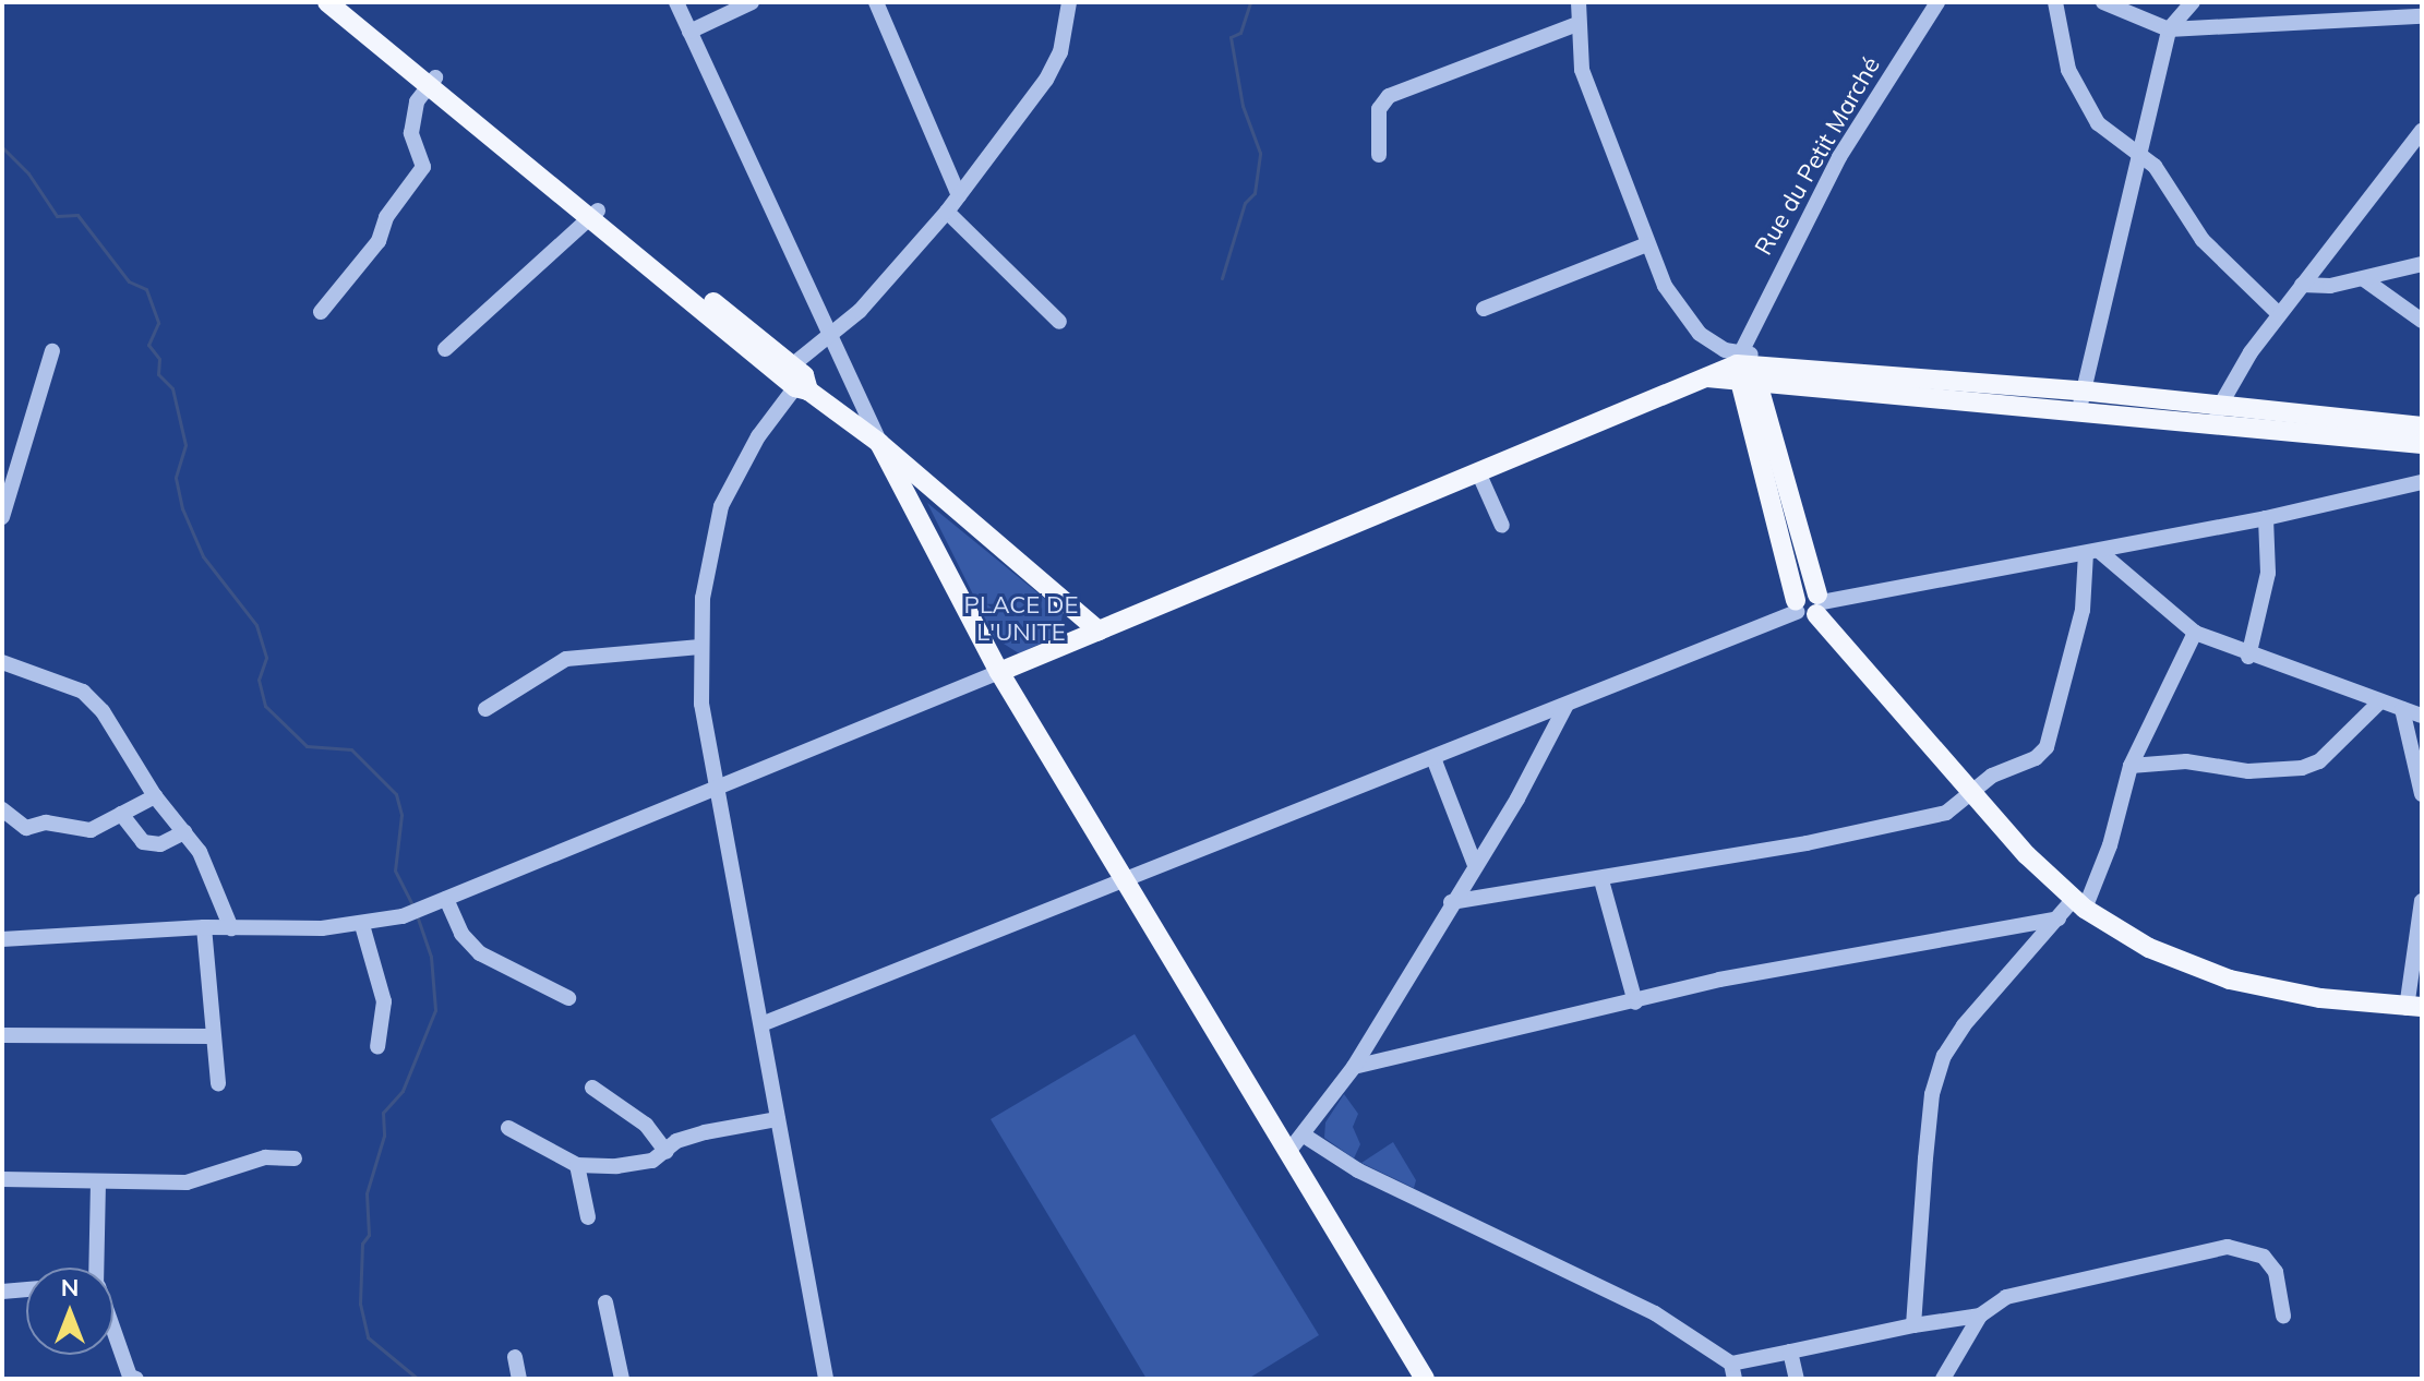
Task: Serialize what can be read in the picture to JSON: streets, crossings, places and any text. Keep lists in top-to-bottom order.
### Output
{
  "streets": {
    "street": ["Rue du Petit Marché"]
  },
  "parks": ["PLACE DE L'UNITE"],
  "north": "top"
}
